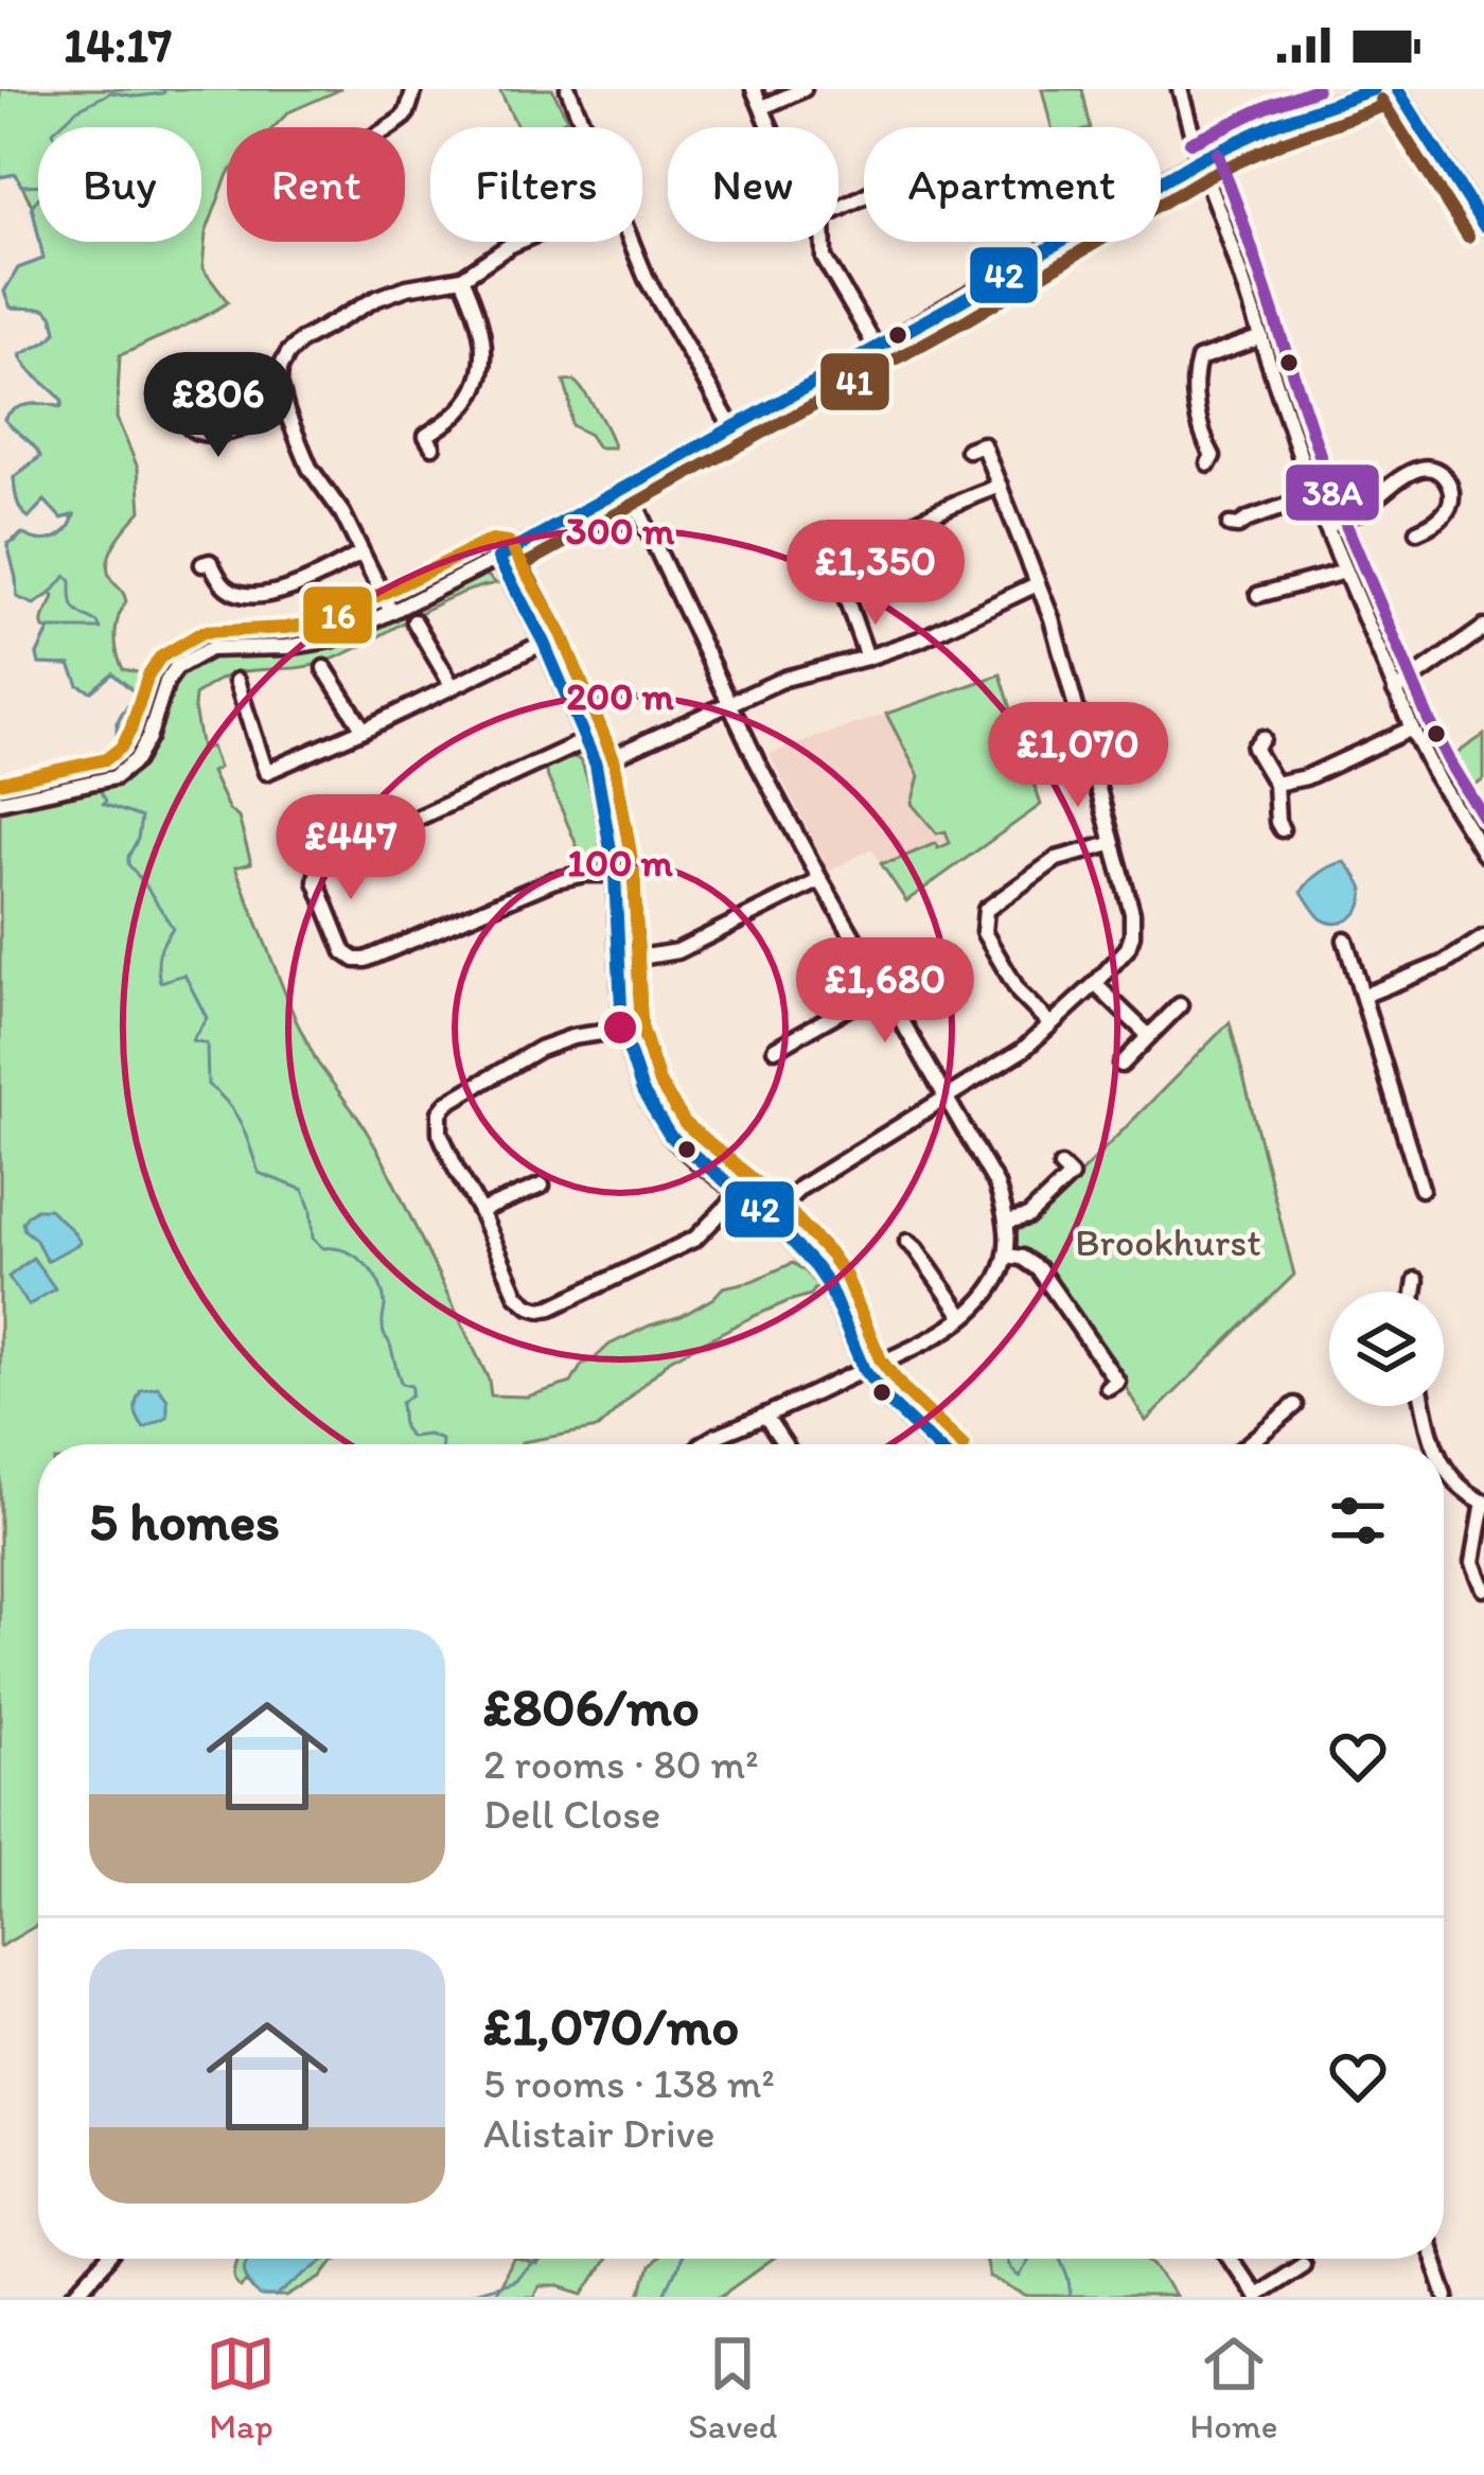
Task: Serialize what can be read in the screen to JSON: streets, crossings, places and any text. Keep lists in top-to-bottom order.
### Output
{
  "parks": ["Brookhurst"],
  "lines": [
    "transit line 42",
    "transit line 38A",
    "transit line 41",
    "transit line 16"
  ],
  "page": {
    "status": "14:17",
    "chip": [
      "Buy",
      "Rent",
      "Filters",
      "New",
      "Apartment"
    ],
    "price": [
      "£806",
      "£1,350",
      "£1,070",
      "£447",
      "£1,680"
    ],
    "heading": "5 homes",
    "list": [
      {
        "name": "£806/mo",
        "note": "2 rooms · 80 m² · Dell Close"
      },
      {
        "name": "£1,070/mo",
        "note": "5 rooms · 138 m² · Alistair Drive"
      }
    ],
    "tabs": ["Map", "Saved", "Home"]
  },
  "rings": ["300 m", "200 m", "100 m"]
}
